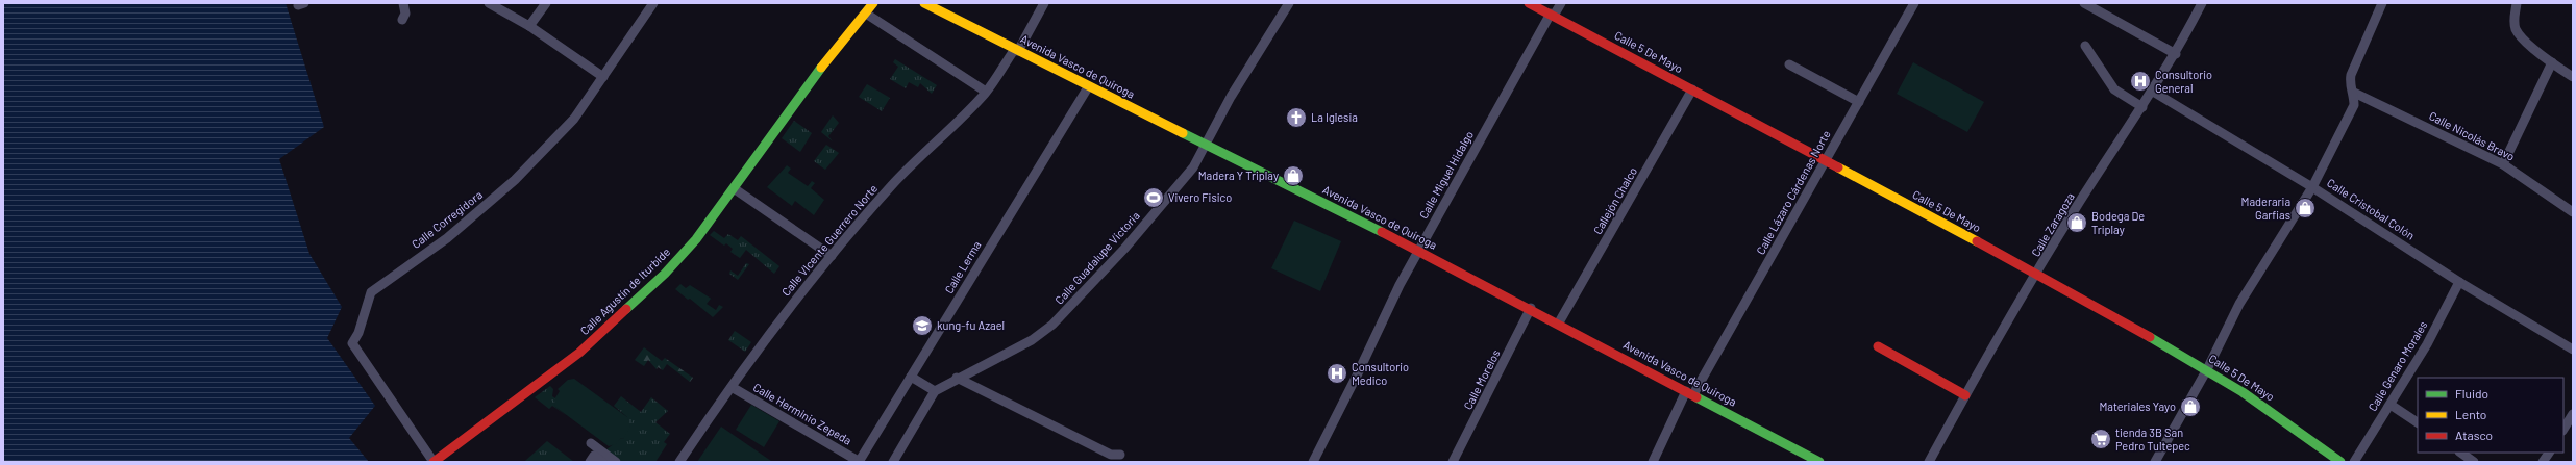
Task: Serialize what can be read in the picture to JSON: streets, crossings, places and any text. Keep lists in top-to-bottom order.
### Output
{
  "streets": {
    "street": [
      "Calle 5 De Mayo",
      "Avenida Vasco de Quiroga",
      "Calle Nicolás Bravo",
      "Calle Miguel Hidalgo",
      "Calle Lázaro Cárdenas Norte",
      "Callejón Chalco",
      "Calle Cristobal Colón",
      "Calle Corregidora",
      "Calle Zaragoza",
      "Calle VIcente Guerrero Norte",
      "Calle Guadalupe Victoria",
      "Calle Lerma",
      "Calle Agustín de Iturbide",
      "Calle Genaro Morales",
      "Calle Morelos",
      "Calle Herminio Zepeda"
    ]
  },
  "crossings": [
    ["Calle 5 De Mayo", "Calle Miguel Hidalgo"],
    ["Calle 5 De Mayo", "Calle Lázaro Cárdenas Norte"],
    ["Calle 5 De Mayo", "Callejón Chalco"],
    ["Calle 5 De Mayo", "Calle Zaragoza"],
    ["Avenida Vasco de Quiroga", "Calle Miguel Hidalgo"],
    ["Avenida Vasco de Quiroga", "Calle Lázaro Cárdenas Norte"],
    ["Avenida Vasco de Quiroga", "Callejón Chalco"],
    ["Avenida Vasco de Quiroga", "Calle VIcente Guerrero Norte"],
    ["Avenida Vasco de Quiroga", "Calle Guadalupe Victoria"],
    ["Avenida Vasco de Quiroga", "Calle Lerma"],
    ["Avenida Vasco de Quiroga", "Calle Morelos"],
    ["Calle Cristobal Colón", "Calle Zaragoza"],
    ["Calle Cristobal Colón", "Calle Genaro Morales"],
    ["Calle Corregidora", "Calle Agustín de Iturbide"],
    ["Calle VIcente Guerrero Norte", "Calle Herminio Zepeda"],
    ["Calle Lerma", "Calle Herminio Zepeda"]
  ],
  "places": {
    "hospital": ["Consultorio General", "Consultorio Medico"],
    "church": ["La Iglesia"],
    "shop": [
      "Madera Y Triplay",
      "Maderaria Garfias",
      "Bodega De Triplay",
      "Materiales Yayo"
    ],
    "sports": ["Vivero Fisico"],
    "school or university": ["kung-fu Azael"],
    "supermarket": ["tienda 3B San Pedro Tultepec"]
  },
  "legend": ["Fluido", "Lento", "Atasco"]
}
